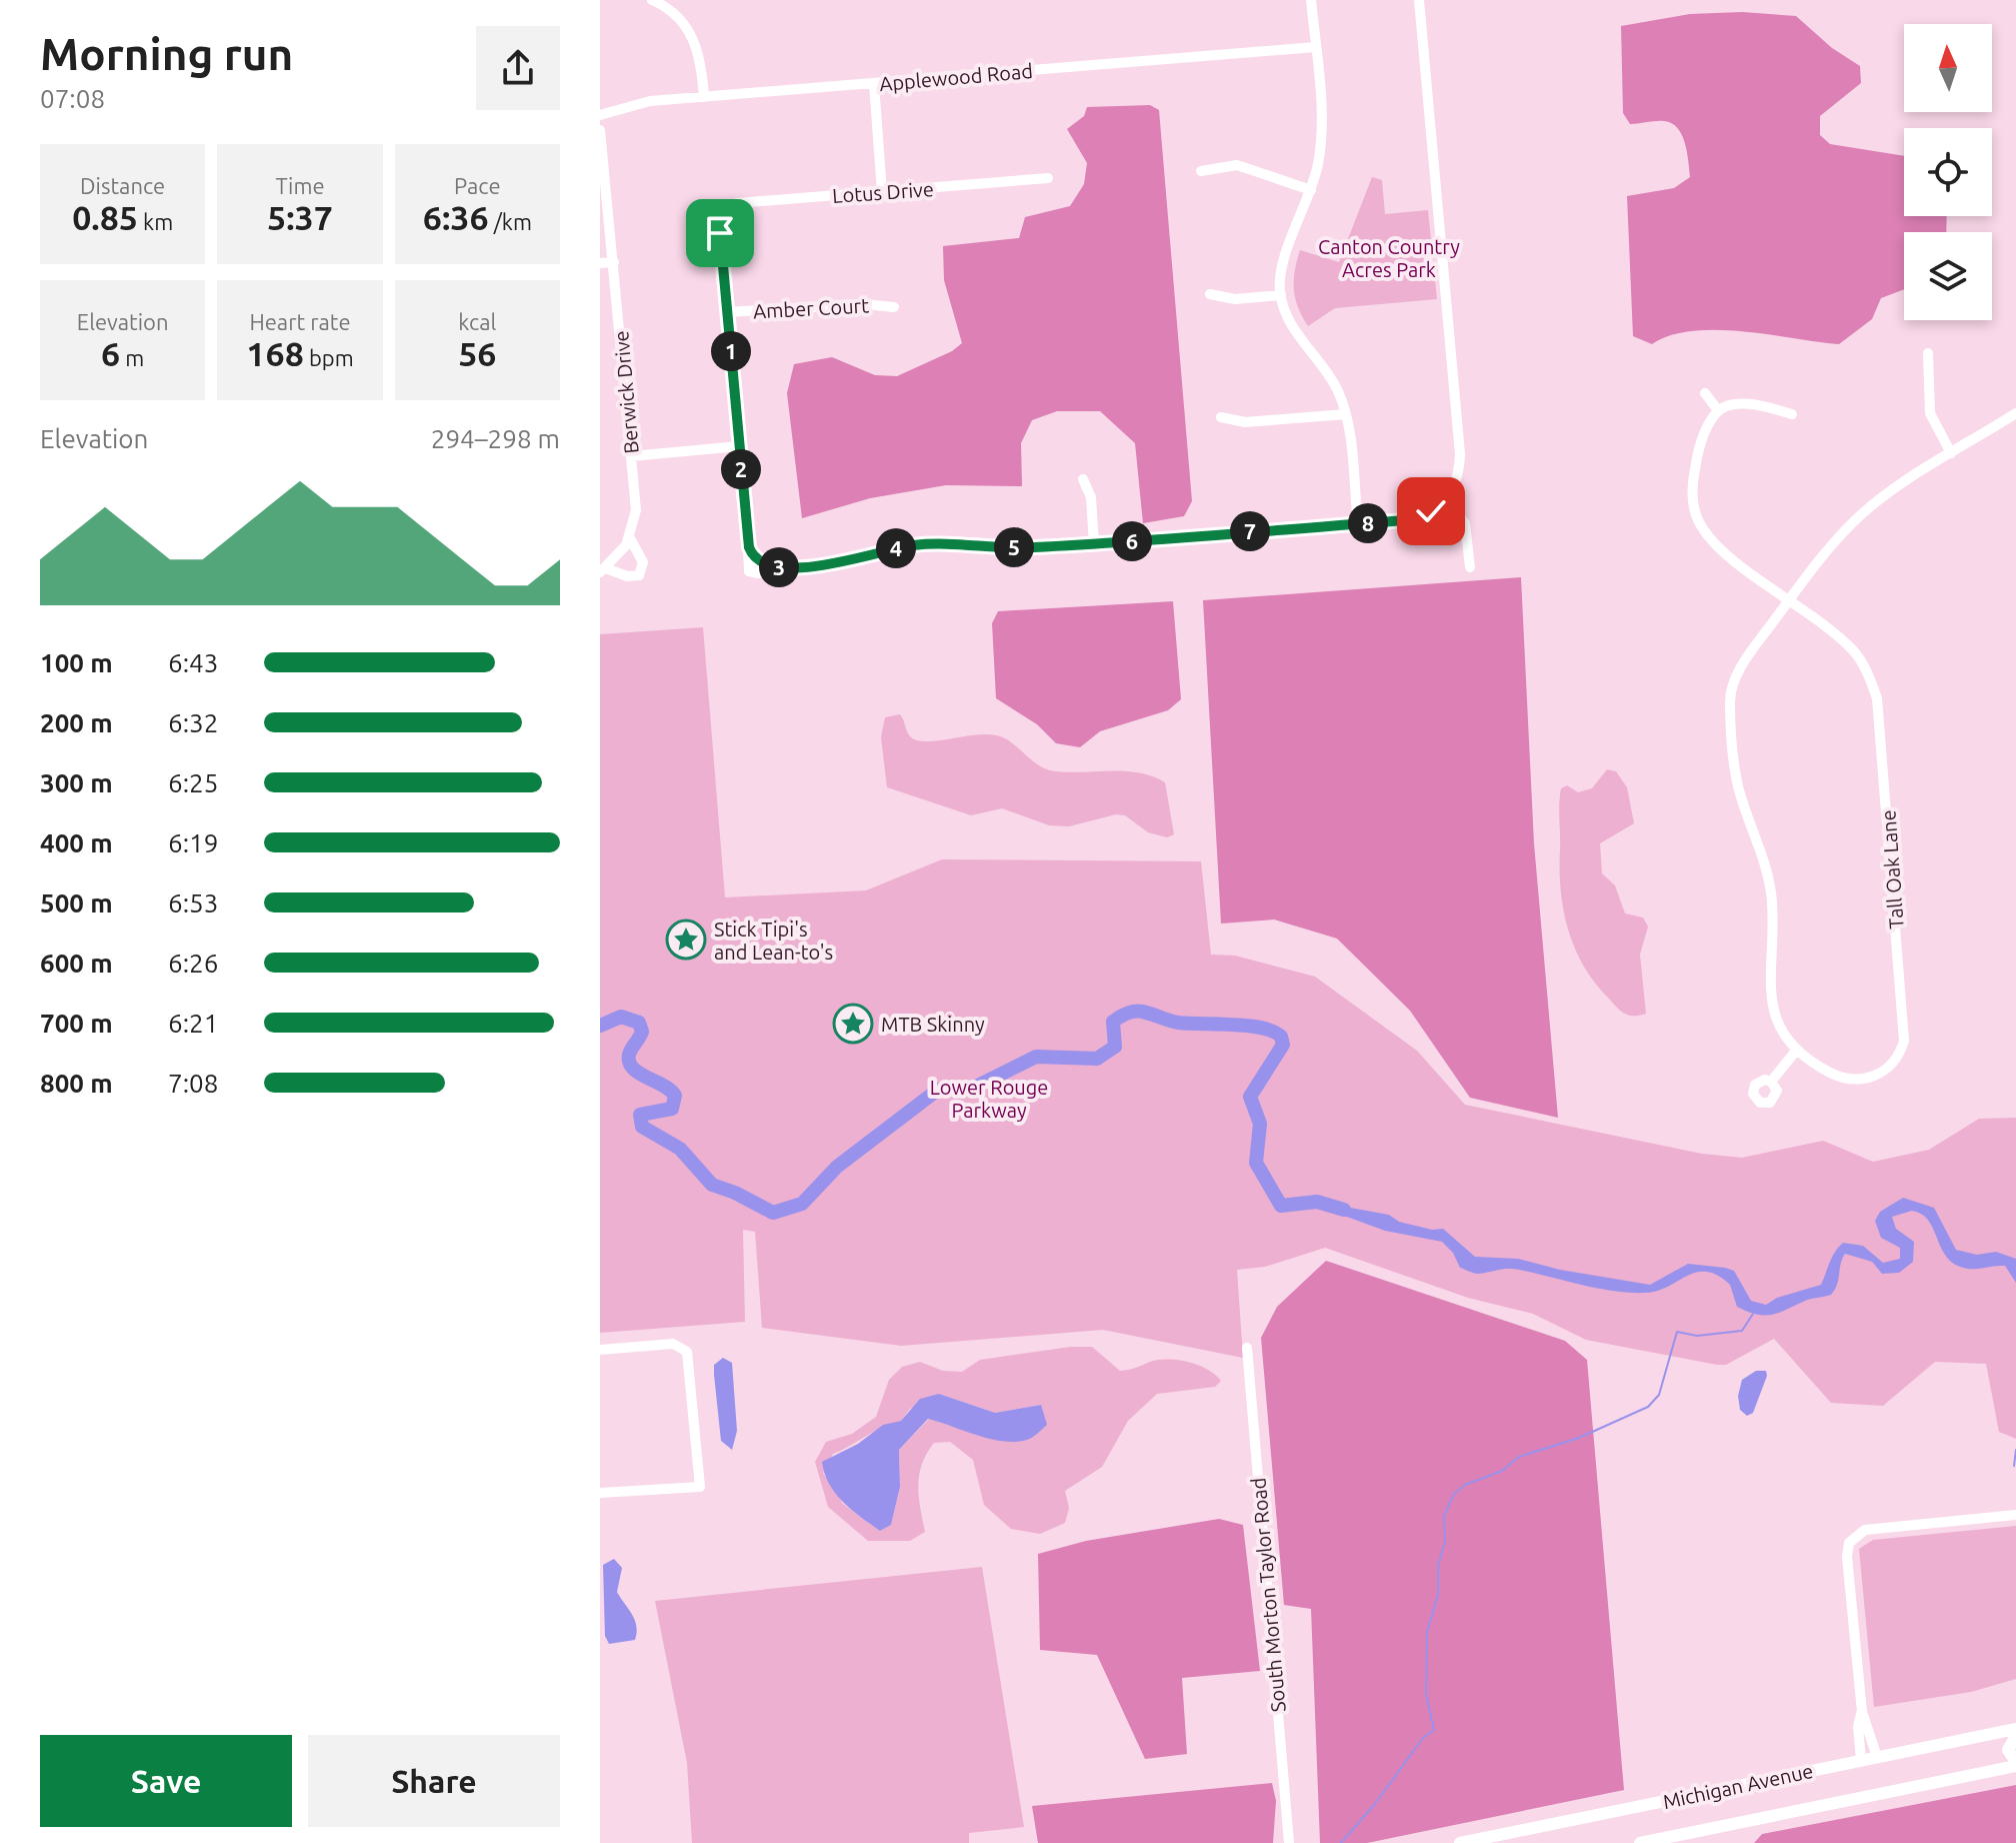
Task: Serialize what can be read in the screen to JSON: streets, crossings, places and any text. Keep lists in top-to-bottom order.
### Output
{
  "streets": {
    "main road": ["Michigan Avenue"],
    "street": [
      "Applewood Road",
      "Lotus Drive",
      "Amber Court",
      "Berwick Drive",
      "Tall Oak Lane",
      "South Morton Taylor Road"
    ]
  },
  "crossings": [
    ["Lotus Drive", "Amber Court"]
  ],
  "parks": ["Canton Country Acres Park", "Lower Rouge Parkway"],
  "places": {
    "place": ["Stick Tipi's and Lean-to's", "MTB Skinny"]
  },
  "north": "top",
  "page": {
    "heading": ["Morning run", "07:08"],
    "stats": [
      ["Distance", "0.85 km"],
      ["Time", "5:37"],
      ["Pace", "6:36 /km"],
      ["Elevation", "6 m"],
      ["Heart rate", "168 bpm"],
      ["kcal", "56"]
    ],
    "pins": [
      "1",
      "2",
      "8",
      "7",
      "6",
      "5",
      "4",
      "3"
    ],
    "chart": ["Elevation", "294–298 m"],
    "list": [
      {
        "name": "100 m",
        "note": "6:43"
      },
      {
        "name": "200 m",
        "note": "6:32"
      },
      {
        "name": "300 m",
        "note": "6:25"
      },
      {
        "name": "400 m",
        "note": "6:19"
      },
      {
        "name": "500 m",
        "note": "6:53"
      },
      {
        "name": "600 m",
        "note": "6:26"
      },
      {
        "name": "700 m",
        "note": "6:21"
      },
      {
        "name": "800 m",
        "note": "7:08"
      }
    ],
    "buttons": ["Save", "Share"]
  }
}
